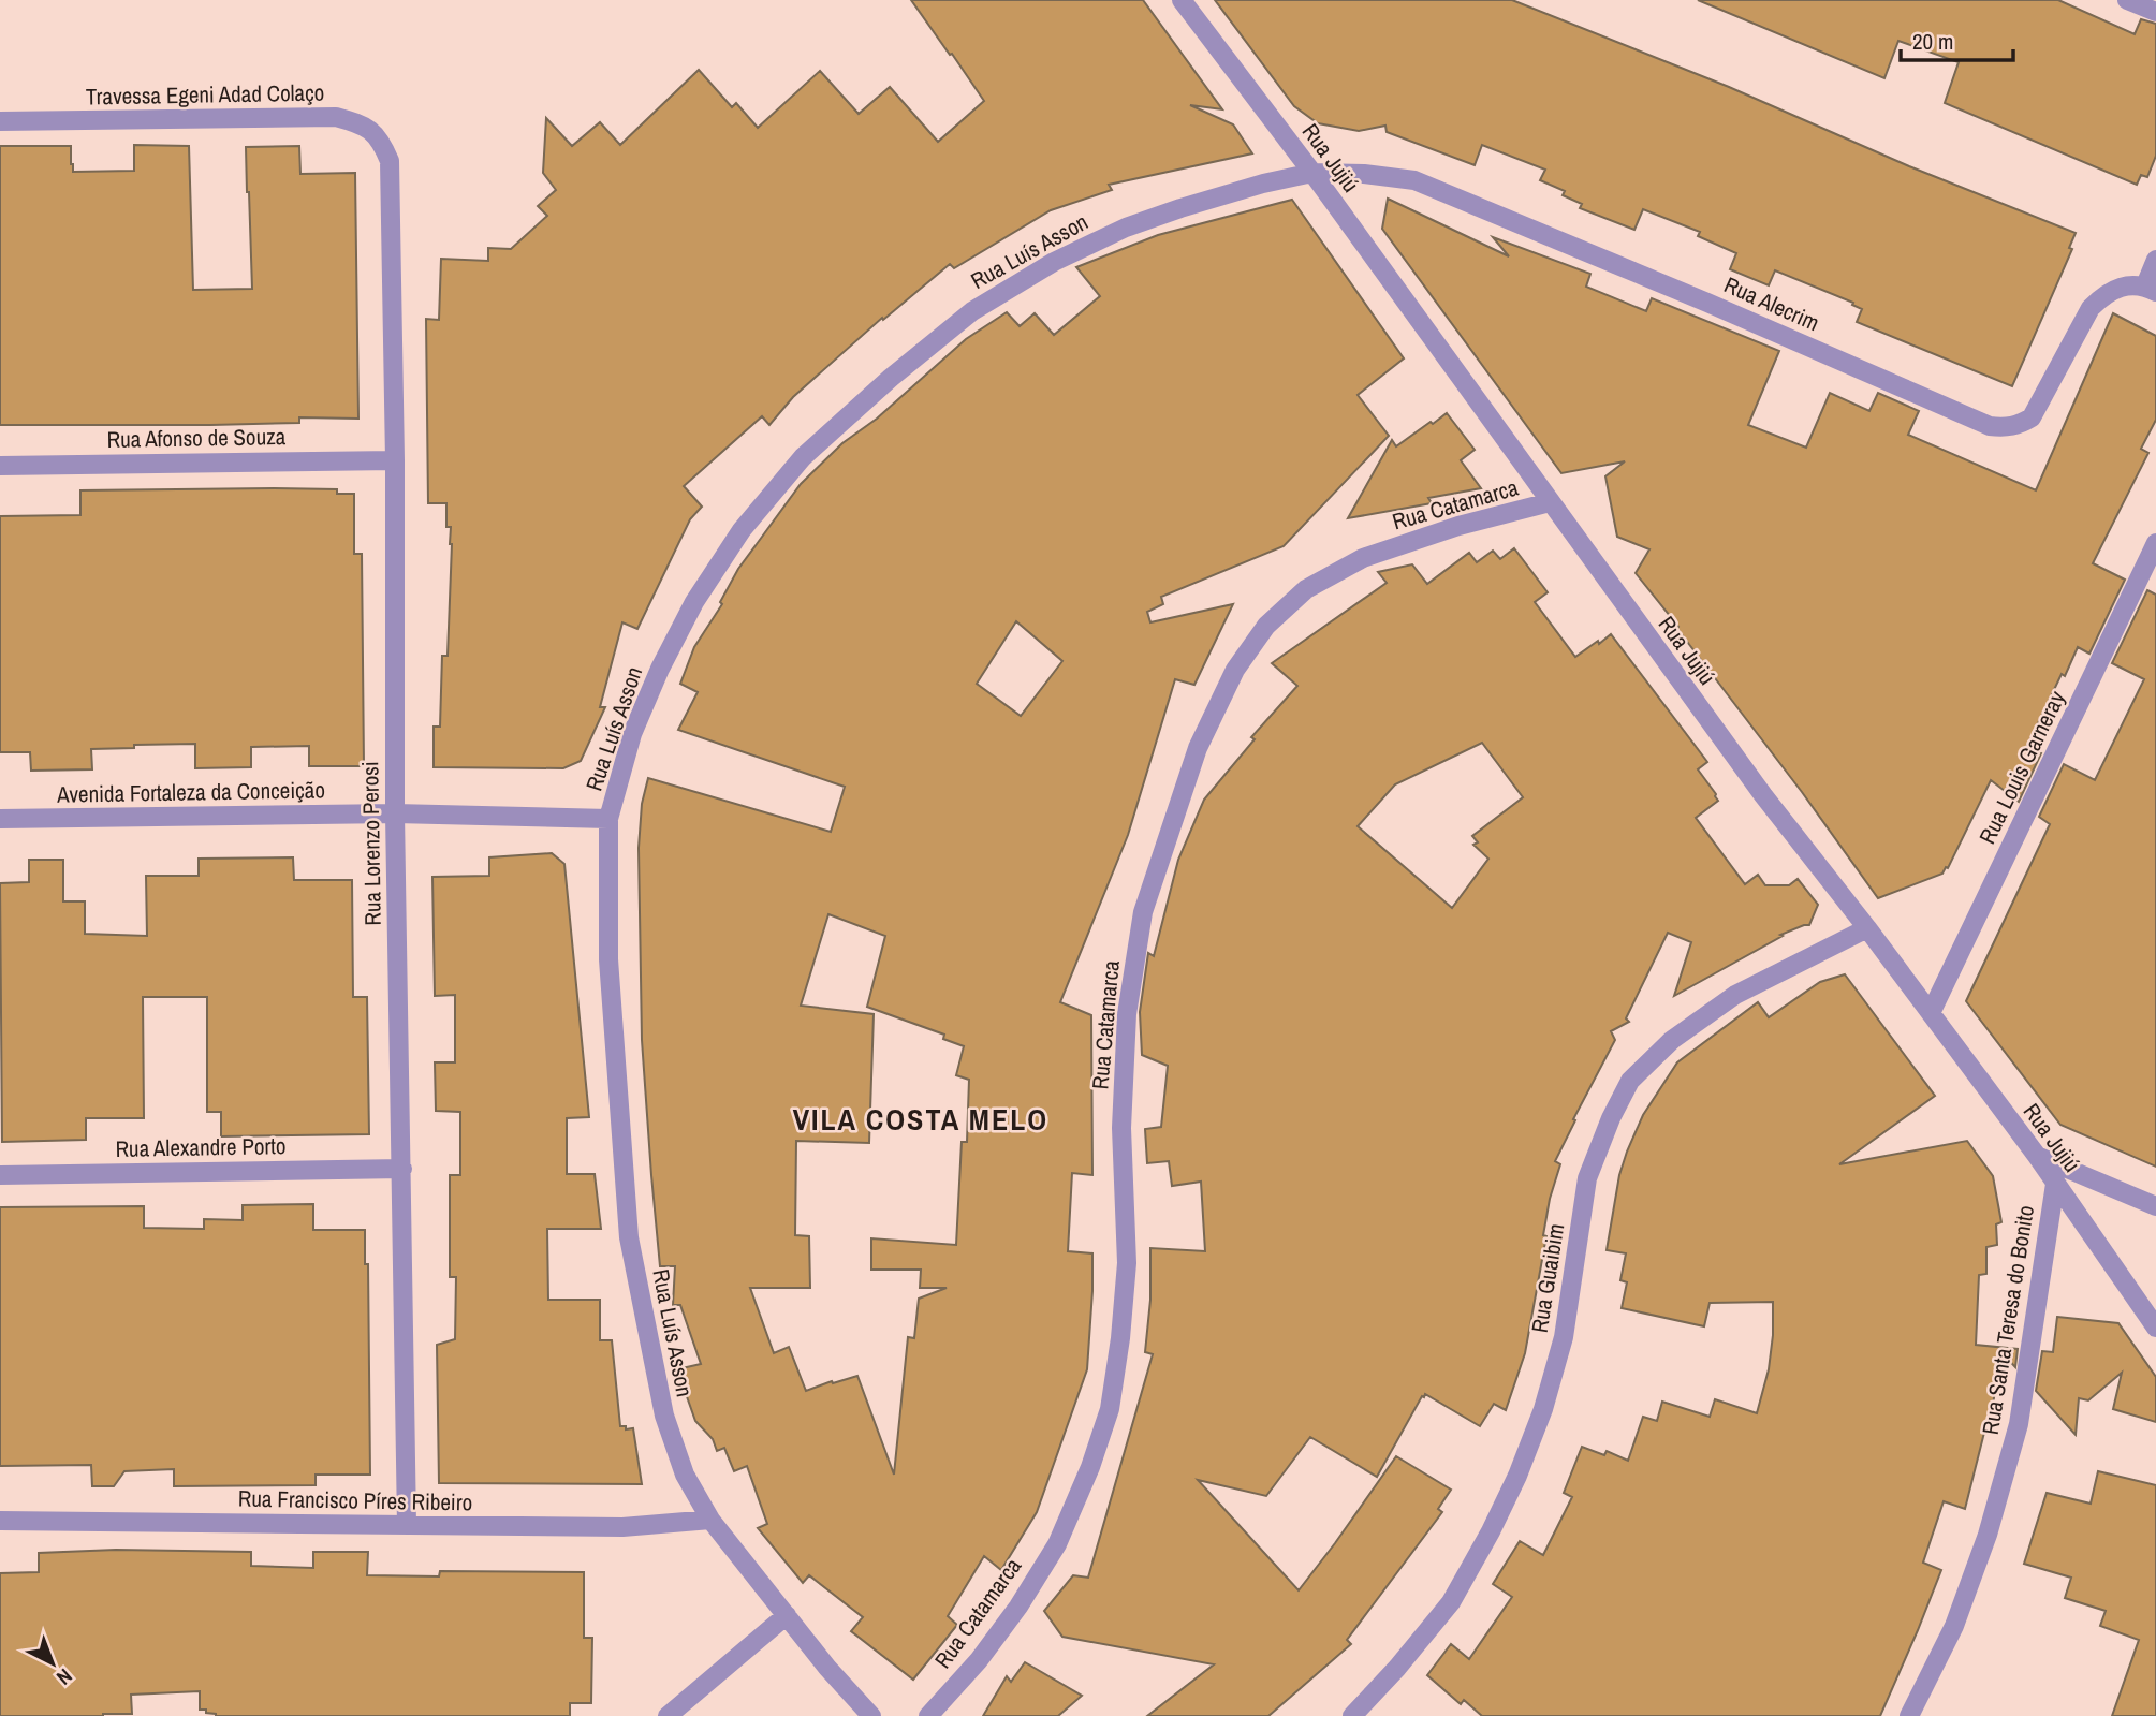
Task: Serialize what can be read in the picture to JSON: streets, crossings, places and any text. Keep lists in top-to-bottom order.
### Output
{
  "streets": {
    "street": [
      "Travessa Egeni Adad Colaço",
      "Rua Jujiú",
      "Rua Luís Asson",
      "Rua Alecrim",
      "Rua Afonso de Souza",
      "Rua Catamarca",
      "Rua Louis Garneray",
      "Avenida Fortaleza da Conceição",
      "Rua Lorenzo Perosi",
      "Rua Alexandre Porto",
      "Rua Guaibim",
      "Rua Santa Teresa do Bonito",
      "Rua Francisco Píres Ribeiro"
    ]
  },
  "crossings": [
    ["Travessa Egeni Adad Colaço", "Rua Lorenzo Perosi"],
    ["Rua Jujiú", "Rua Luís Asson"],
    ["Rua Jujiú", "Rua Alecrim"],
    ["Rua Jujiú", "Rua Catamarca"],
    ["Rua Jujiú", "Rua Louis Garneray"],
    ["Rua Jujiú", "Rua Guaibim"],
    ["Rua Jujiú", "Rua Santa Teresa do Bonito"],
    ["Rua Luís Asson", "Rua Alecrim"],
    ["Rua Luís Asson", "Avenida Fortaleza da Conceição"],
    ["Rua Luís Asson", "Rua Francisco Píres Ribeiro"],
    ["Rua Afonso de Souza", "Rua Lorenzo Perosi"],
    ["Avenida Fortaleza da Conceição", "Rua Lorenzo Perosi"],
    ["Rua Lorenzo Perosi", "Rua Alexandre Porto"],
    ["Rua Lorenzo Perosi", "Rua Francisco Píres Ribeiro"]
  ],
  "districts": ["VILA COSTA MELO"],
  "scale_bar": "20 m",
  "north": "bottom right"
}
